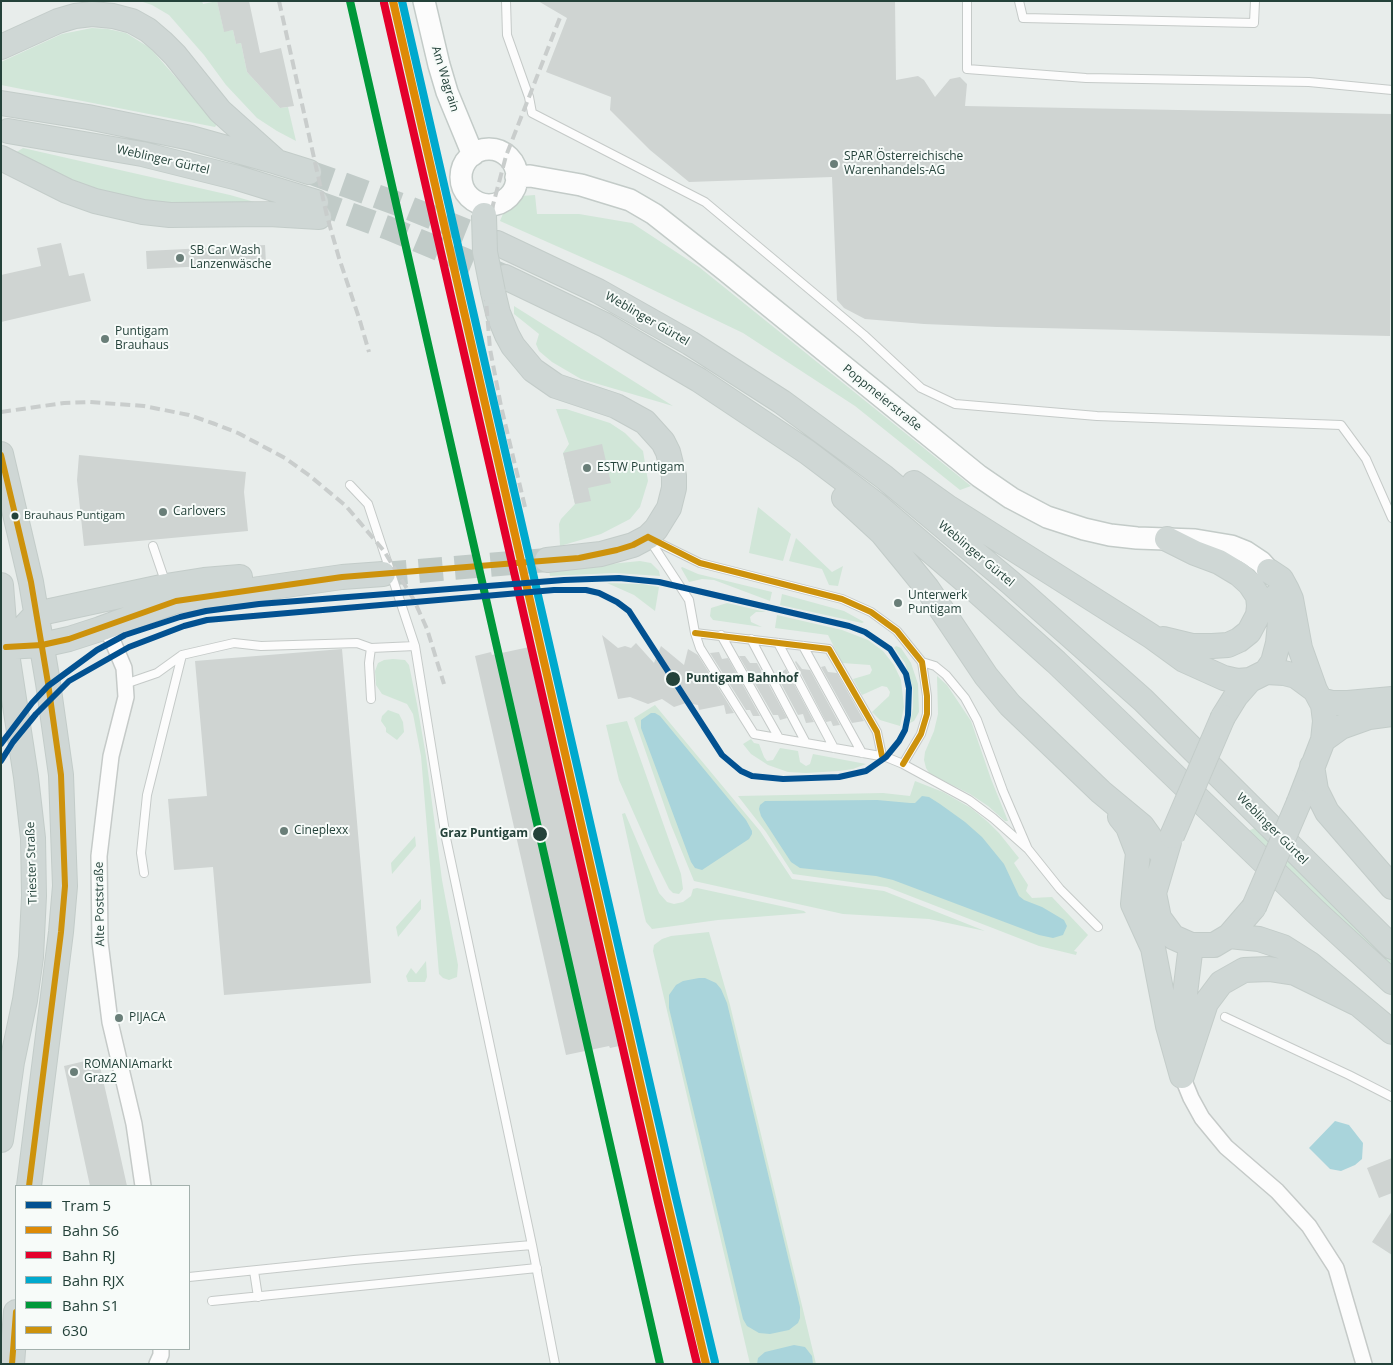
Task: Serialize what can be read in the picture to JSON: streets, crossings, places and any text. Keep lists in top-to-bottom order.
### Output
{
  "streets": {
    "main road": ["Weblinger Gürtel", "Triester Straße"],
    "street": ["Am Wagrain", "Poppmeierstraße", "Alte Poststraße"]
  },
  "crossings": [
    ["Am Wagrain", "Poppmeierstraße"]
  ],
  "places": [
    "SPAR Österreichische Warenhandels-AG",
    "SB Car Wash Lanzenwäsche",
    "Puntigam Brauhaus",
    "ESTW Puntigam",
    "Carlovers",
    "Brauhaus Puntigam",
    "Unterwerk Puntigam",
    "Puntigam Bahnhof",
    "Cineplexx",
    "Graz Puntigam",
    "PIJACA",
    "ROMANIAmarkt Graz2"
  ],
  "lines": [
    "rail line S6",
    "rail line RJX",
    "rail line S1",
    "rail line RJ",
    "transit line 630",
    "tram line 5"
  ],
  "legend": [
    "Tram 5",
    "Bahn S6",
    "Bahn RJ",
    "Bahn RJX",
    "Bahn S1",
    "630"
  ]
}
